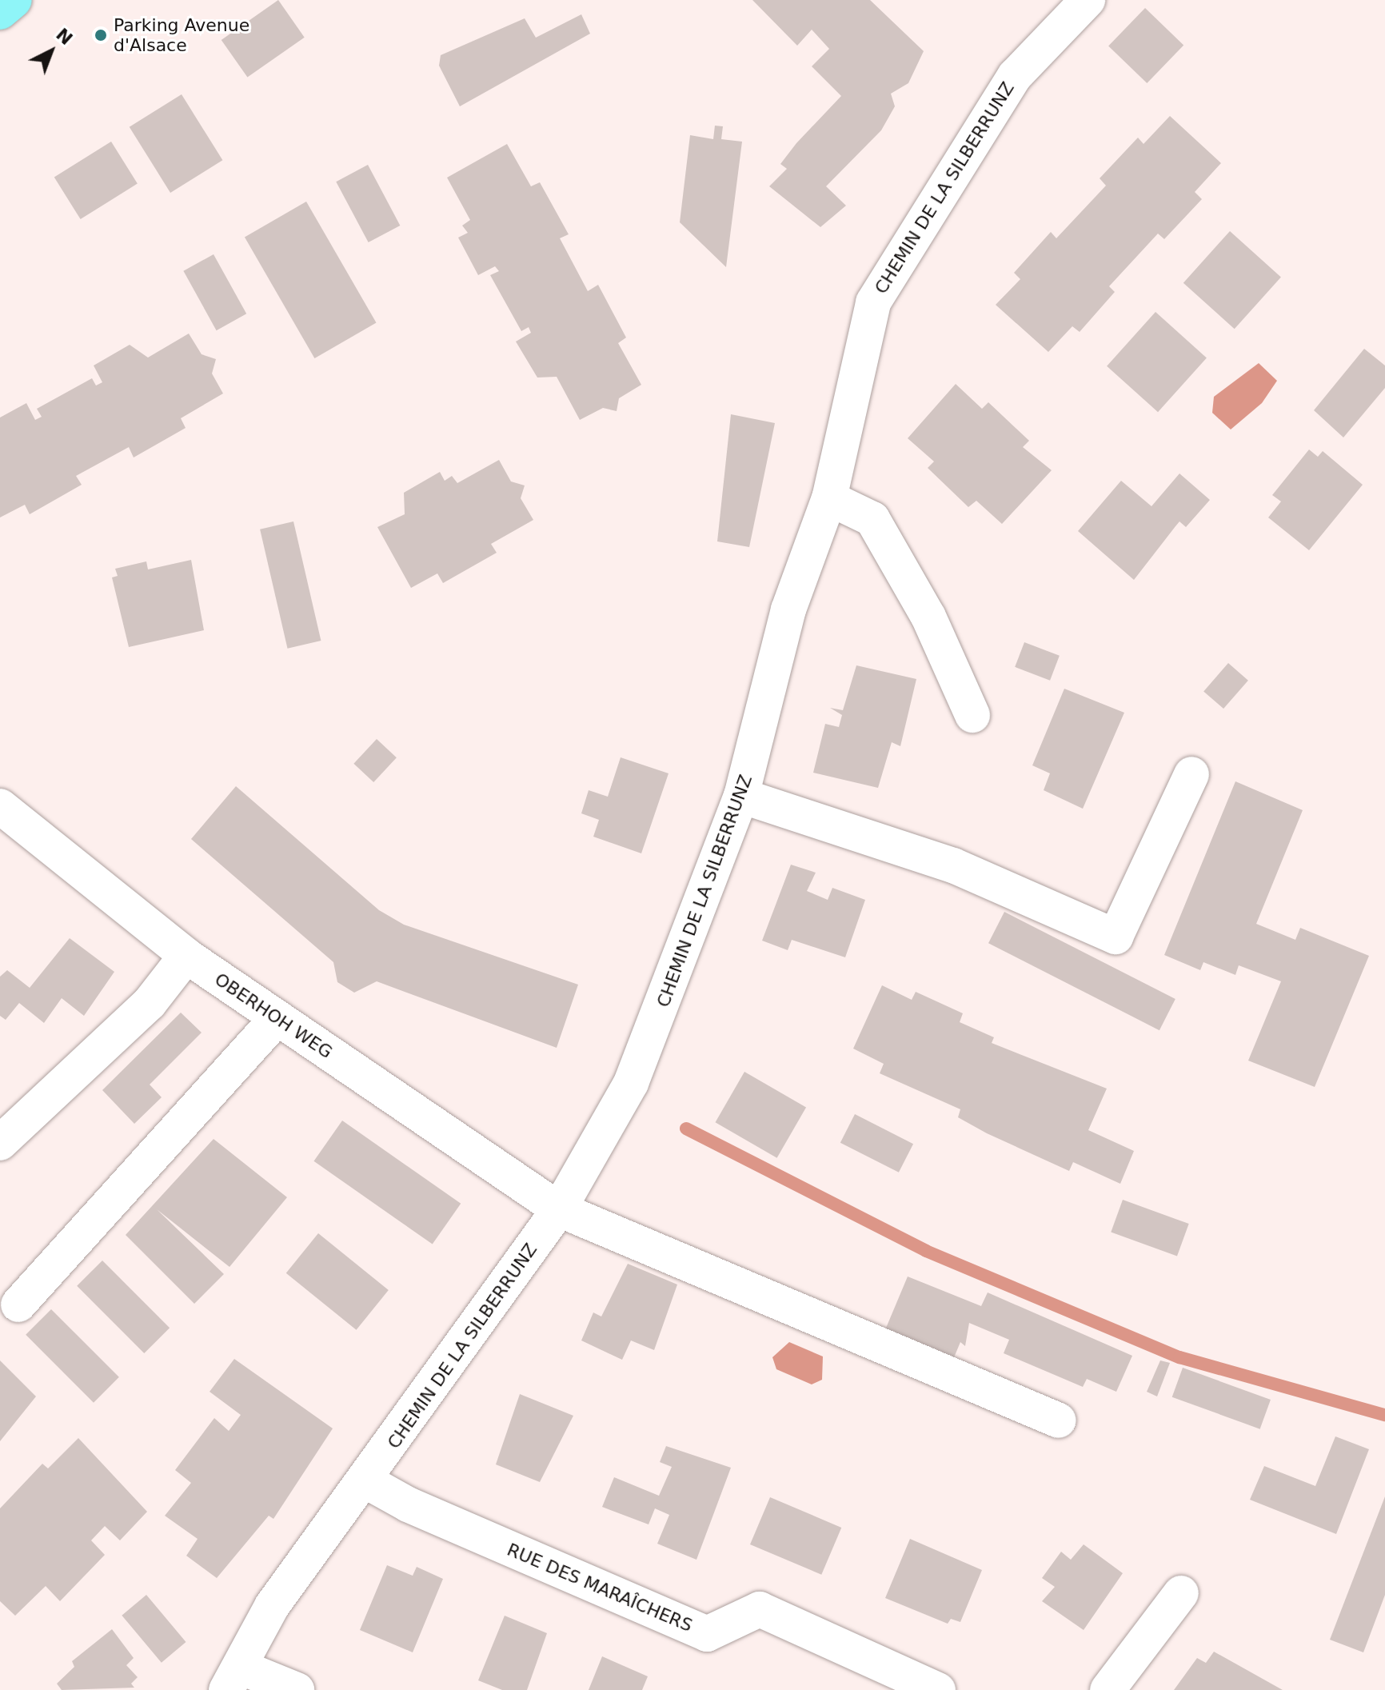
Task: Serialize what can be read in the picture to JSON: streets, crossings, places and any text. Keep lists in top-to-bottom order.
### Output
{
  "streets": {
    "street": ["CHEMIN DE LA SILBERRUNZ", "OBERHOH WEG", "RUE DES MARAÎCHERS"]
  },
  "crossings": [
    ["CHEMIN DE LA SILBERRUNZ", "OBERHOH WEG"],
    ["CHEMIN DE LA SILBERRUNZ", "RUE DES MARAÎCHERS"]
  ],
  "places": ["Parking Avenue d'Alsace"],
  "north": "top right"
}
